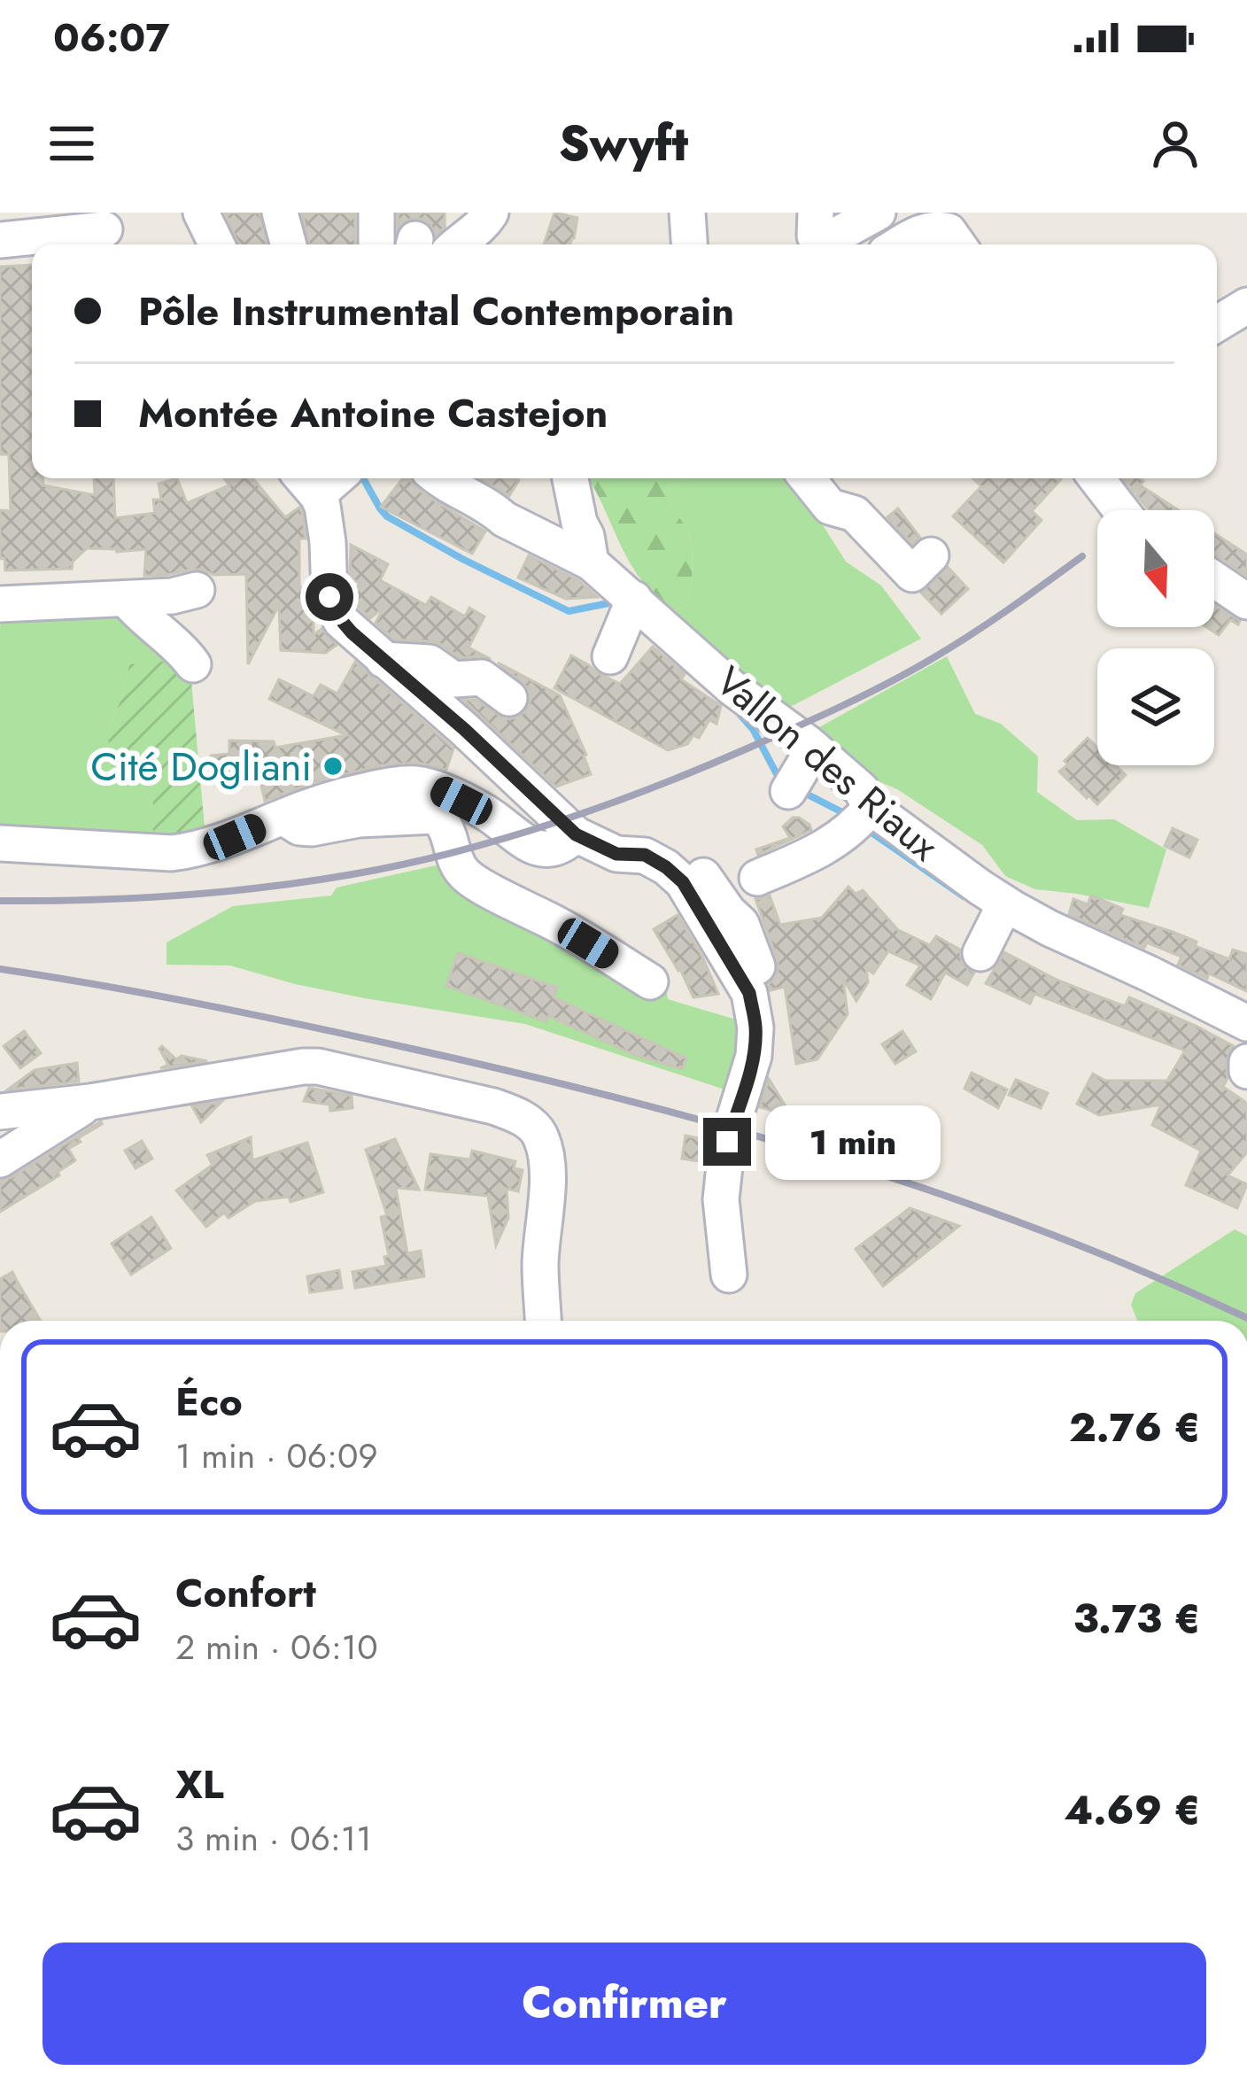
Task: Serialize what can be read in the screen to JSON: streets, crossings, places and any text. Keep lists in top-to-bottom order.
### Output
{
  "streets": {
    "street": ["Vallon des Riaux"]
  },
  "places": ["Cité Dogliani"],
  "north": "bottom",
  "page": {
    "status": "06:07",
    "header": "Swyft",
    "banner": ["Pôle Instrumental Contemporain", "Montée Antoine Castejon"],
    "bubble": "1 min",
    "list": [
      {
        "name": "Éco",
        "note": "1 min · 06:09",
        "value": "2.76 €"
      },
      {
        "name": "Confort",
        "note": "2 min · 06:10",
        "value": "3.73 €"
      },
      {
        "name": "XL",
        "note": "3 min · 06:11",
        "value": "4.69 €"
      }
    ],
    "buttons": "Confirmer"
  }
}
